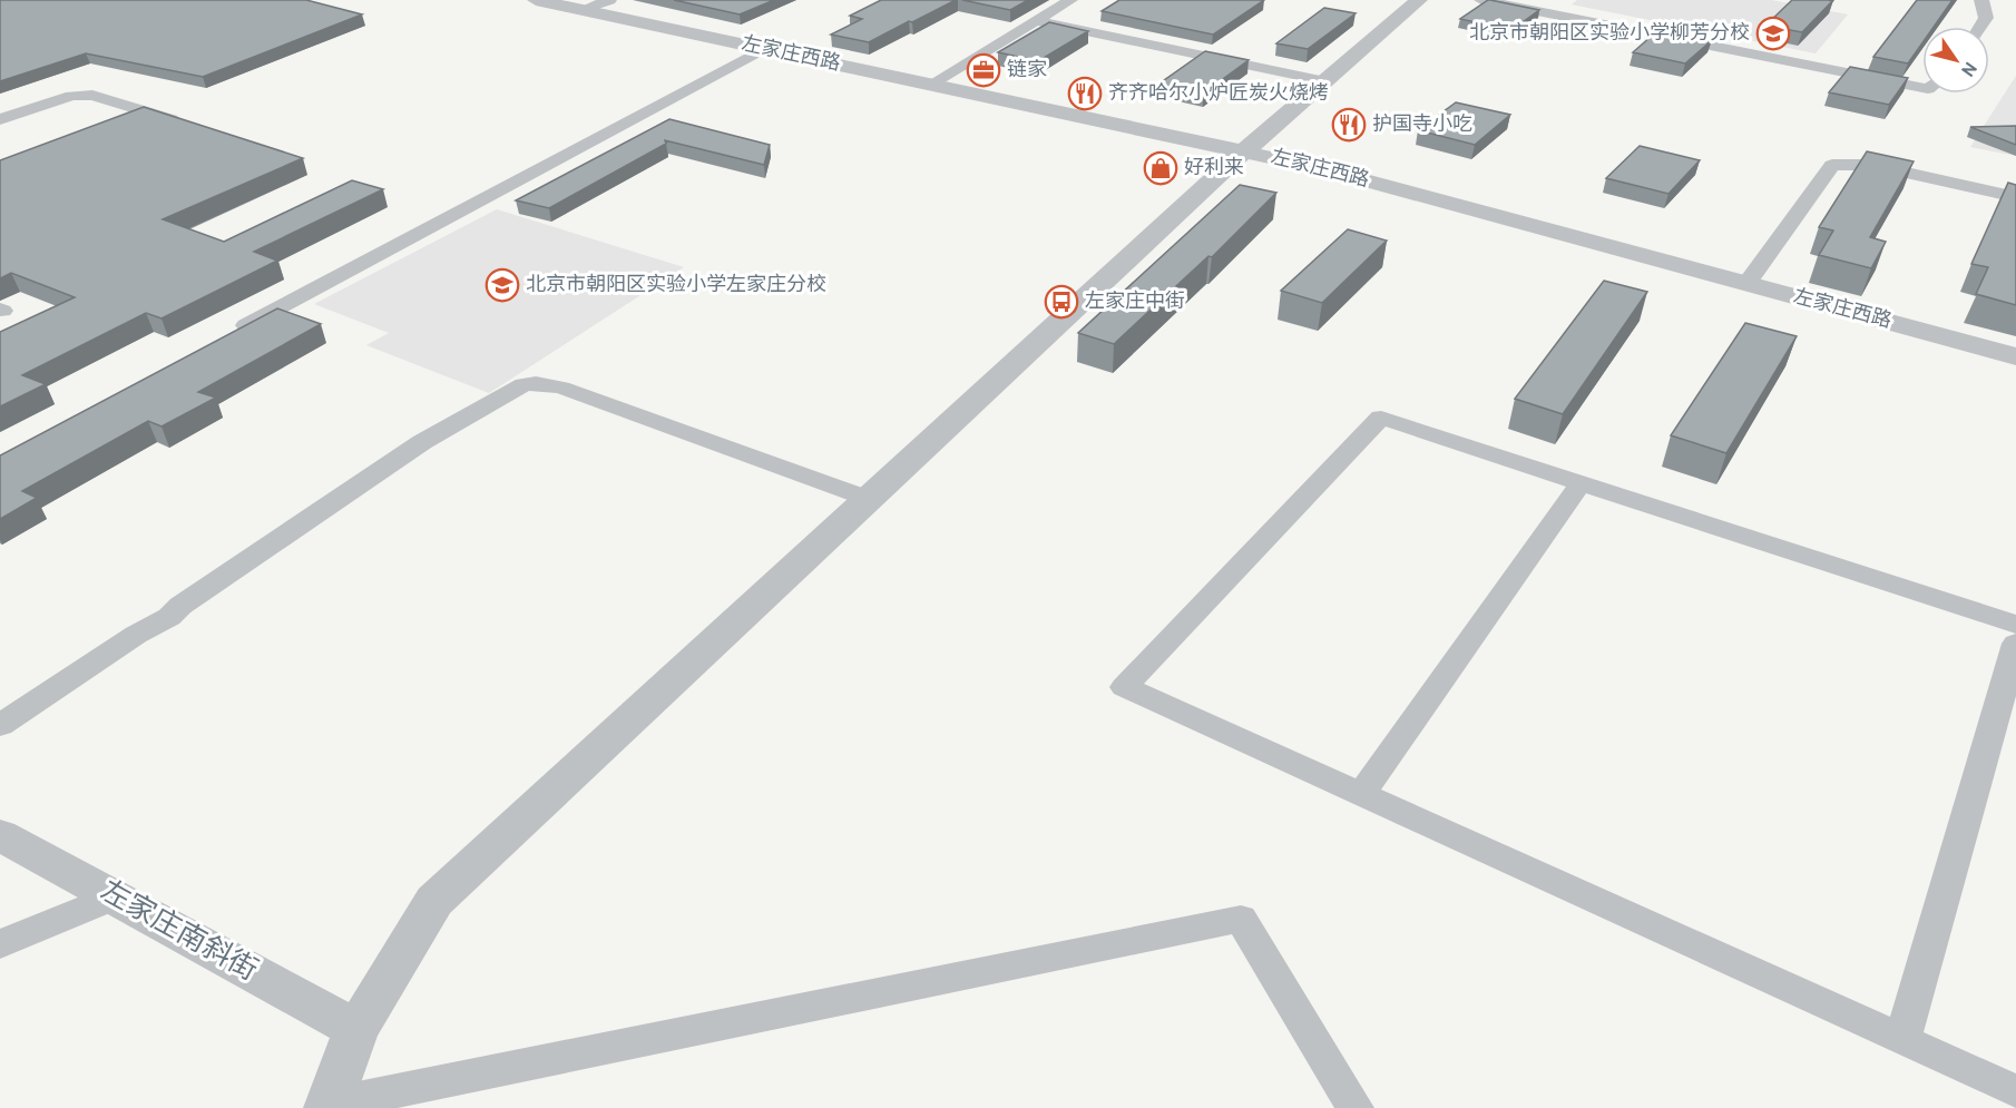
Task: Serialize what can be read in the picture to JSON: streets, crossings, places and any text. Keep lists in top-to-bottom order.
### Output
{
  "streets": {
    "street": ["左家庄西路", "左家庄南斜街"]
  },
  "places": {
    "school or university": ["北京市朝阳区实验小学柳芳分校", "北京市朝阳区实验小学左家庄分校"],
    "office": ["链家"],
    "restaurant": ["齐齐哈尔小炉匠炭火烧烤", "护国寺小吃"],
    "shop": ["好利来"],
    "bus stop": ["左家庄中街"]
  },
  "north": "bottom right"
}
